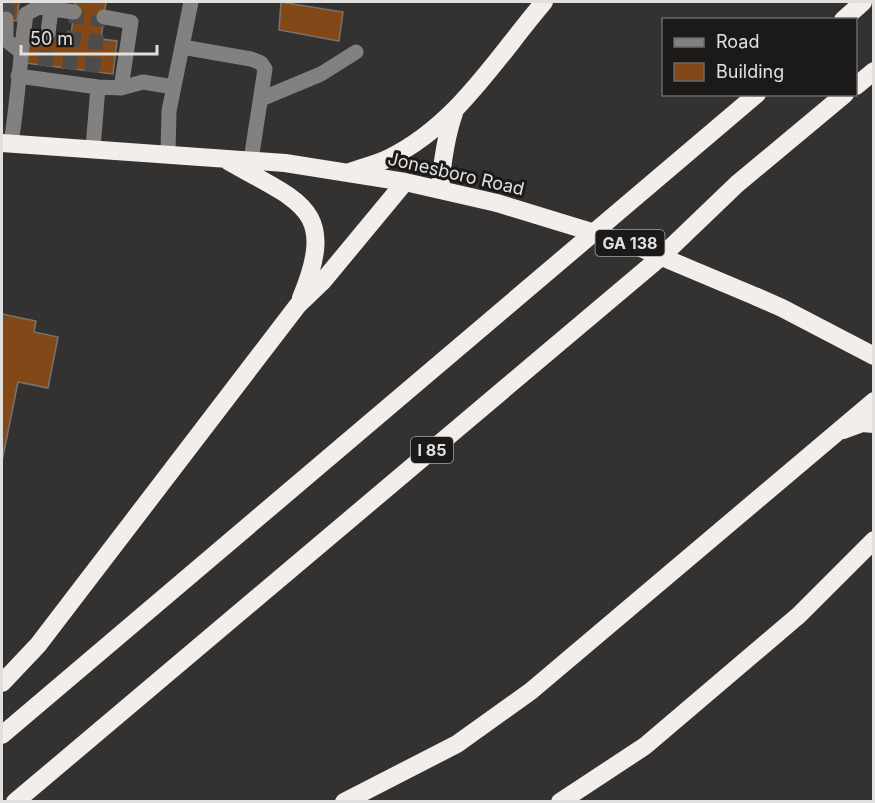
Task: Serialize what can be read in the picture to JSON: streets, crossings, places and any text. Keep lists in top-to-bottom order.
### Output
{
  "streets": {
    "highway": ["Jonesboro Road", "GA 138", "I 85"]
  },
  "legend": ["Road", "Building"],
  "scale_bar": "50 m"
}
